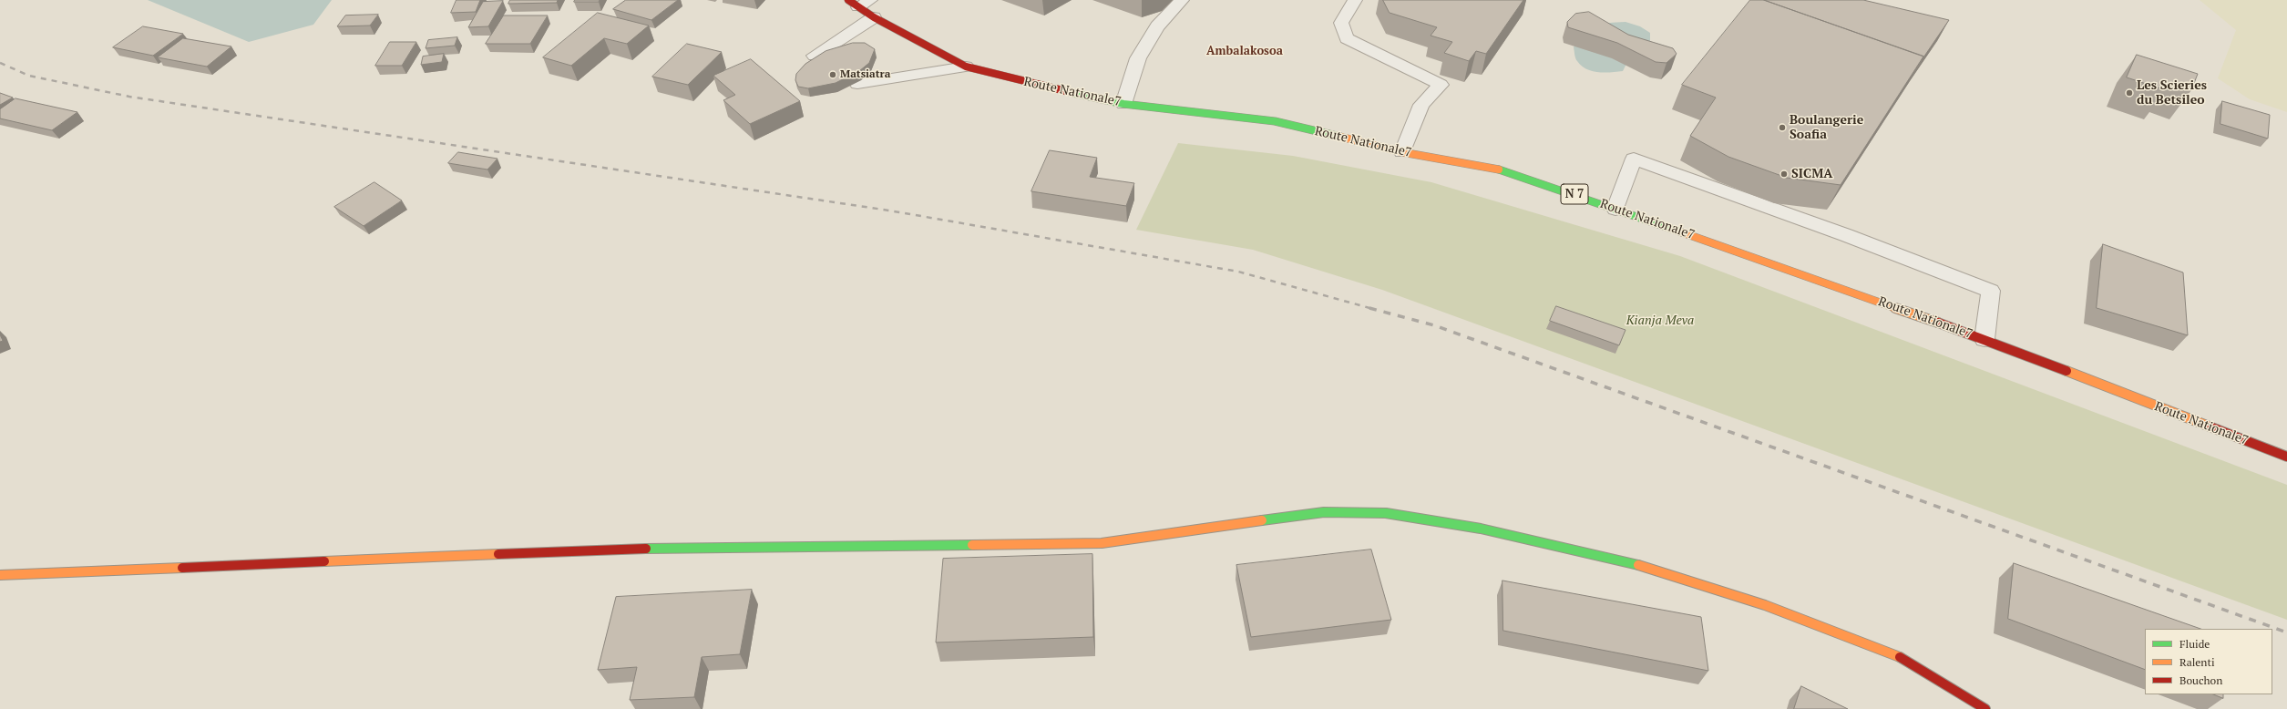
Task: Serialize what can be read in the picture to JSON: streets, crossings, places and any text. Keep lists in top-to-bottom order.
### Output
{
  "streets": {
    "street": ["Route Nationale7", "N 7"]
  },
  "districts": ["Ambalakosoa"],
  "parks": ["Kianja Meva"],
  "places": [
    "Matsiatra",
    "Les Scieries du Betsileo",
    "Boulangerie Soafia",
    "SICMA"
  ],
  "legend": ["Fluide", "Ralenti", "Bouchon"]
}
